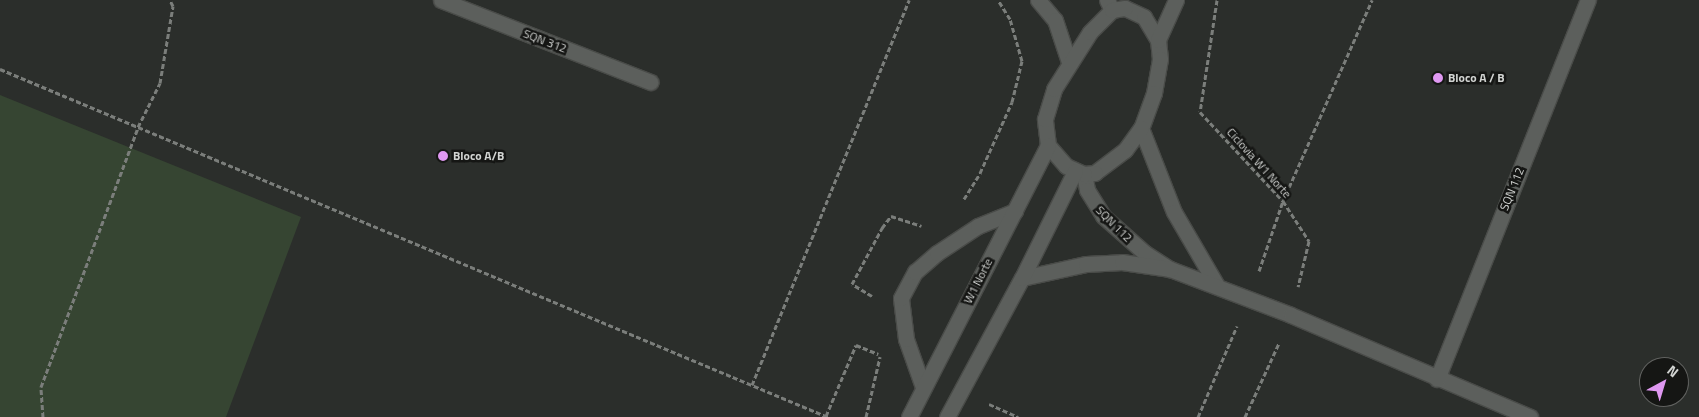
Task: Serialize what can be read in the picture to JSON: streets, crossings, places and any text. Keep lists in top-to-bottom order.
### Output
{
  "streets": {
    "street": ["SQN 312", "SQN 112", "W1 Norte"],
    "path": ["Ciclovia W1 Norte"]
  },
  "crossings": [
    ["Ciclovia W1 Norte", "SQN 112"]
  ],
  "places": ["Bloco A / B", "Bloco A/B"],
  "north": "top right"
}
